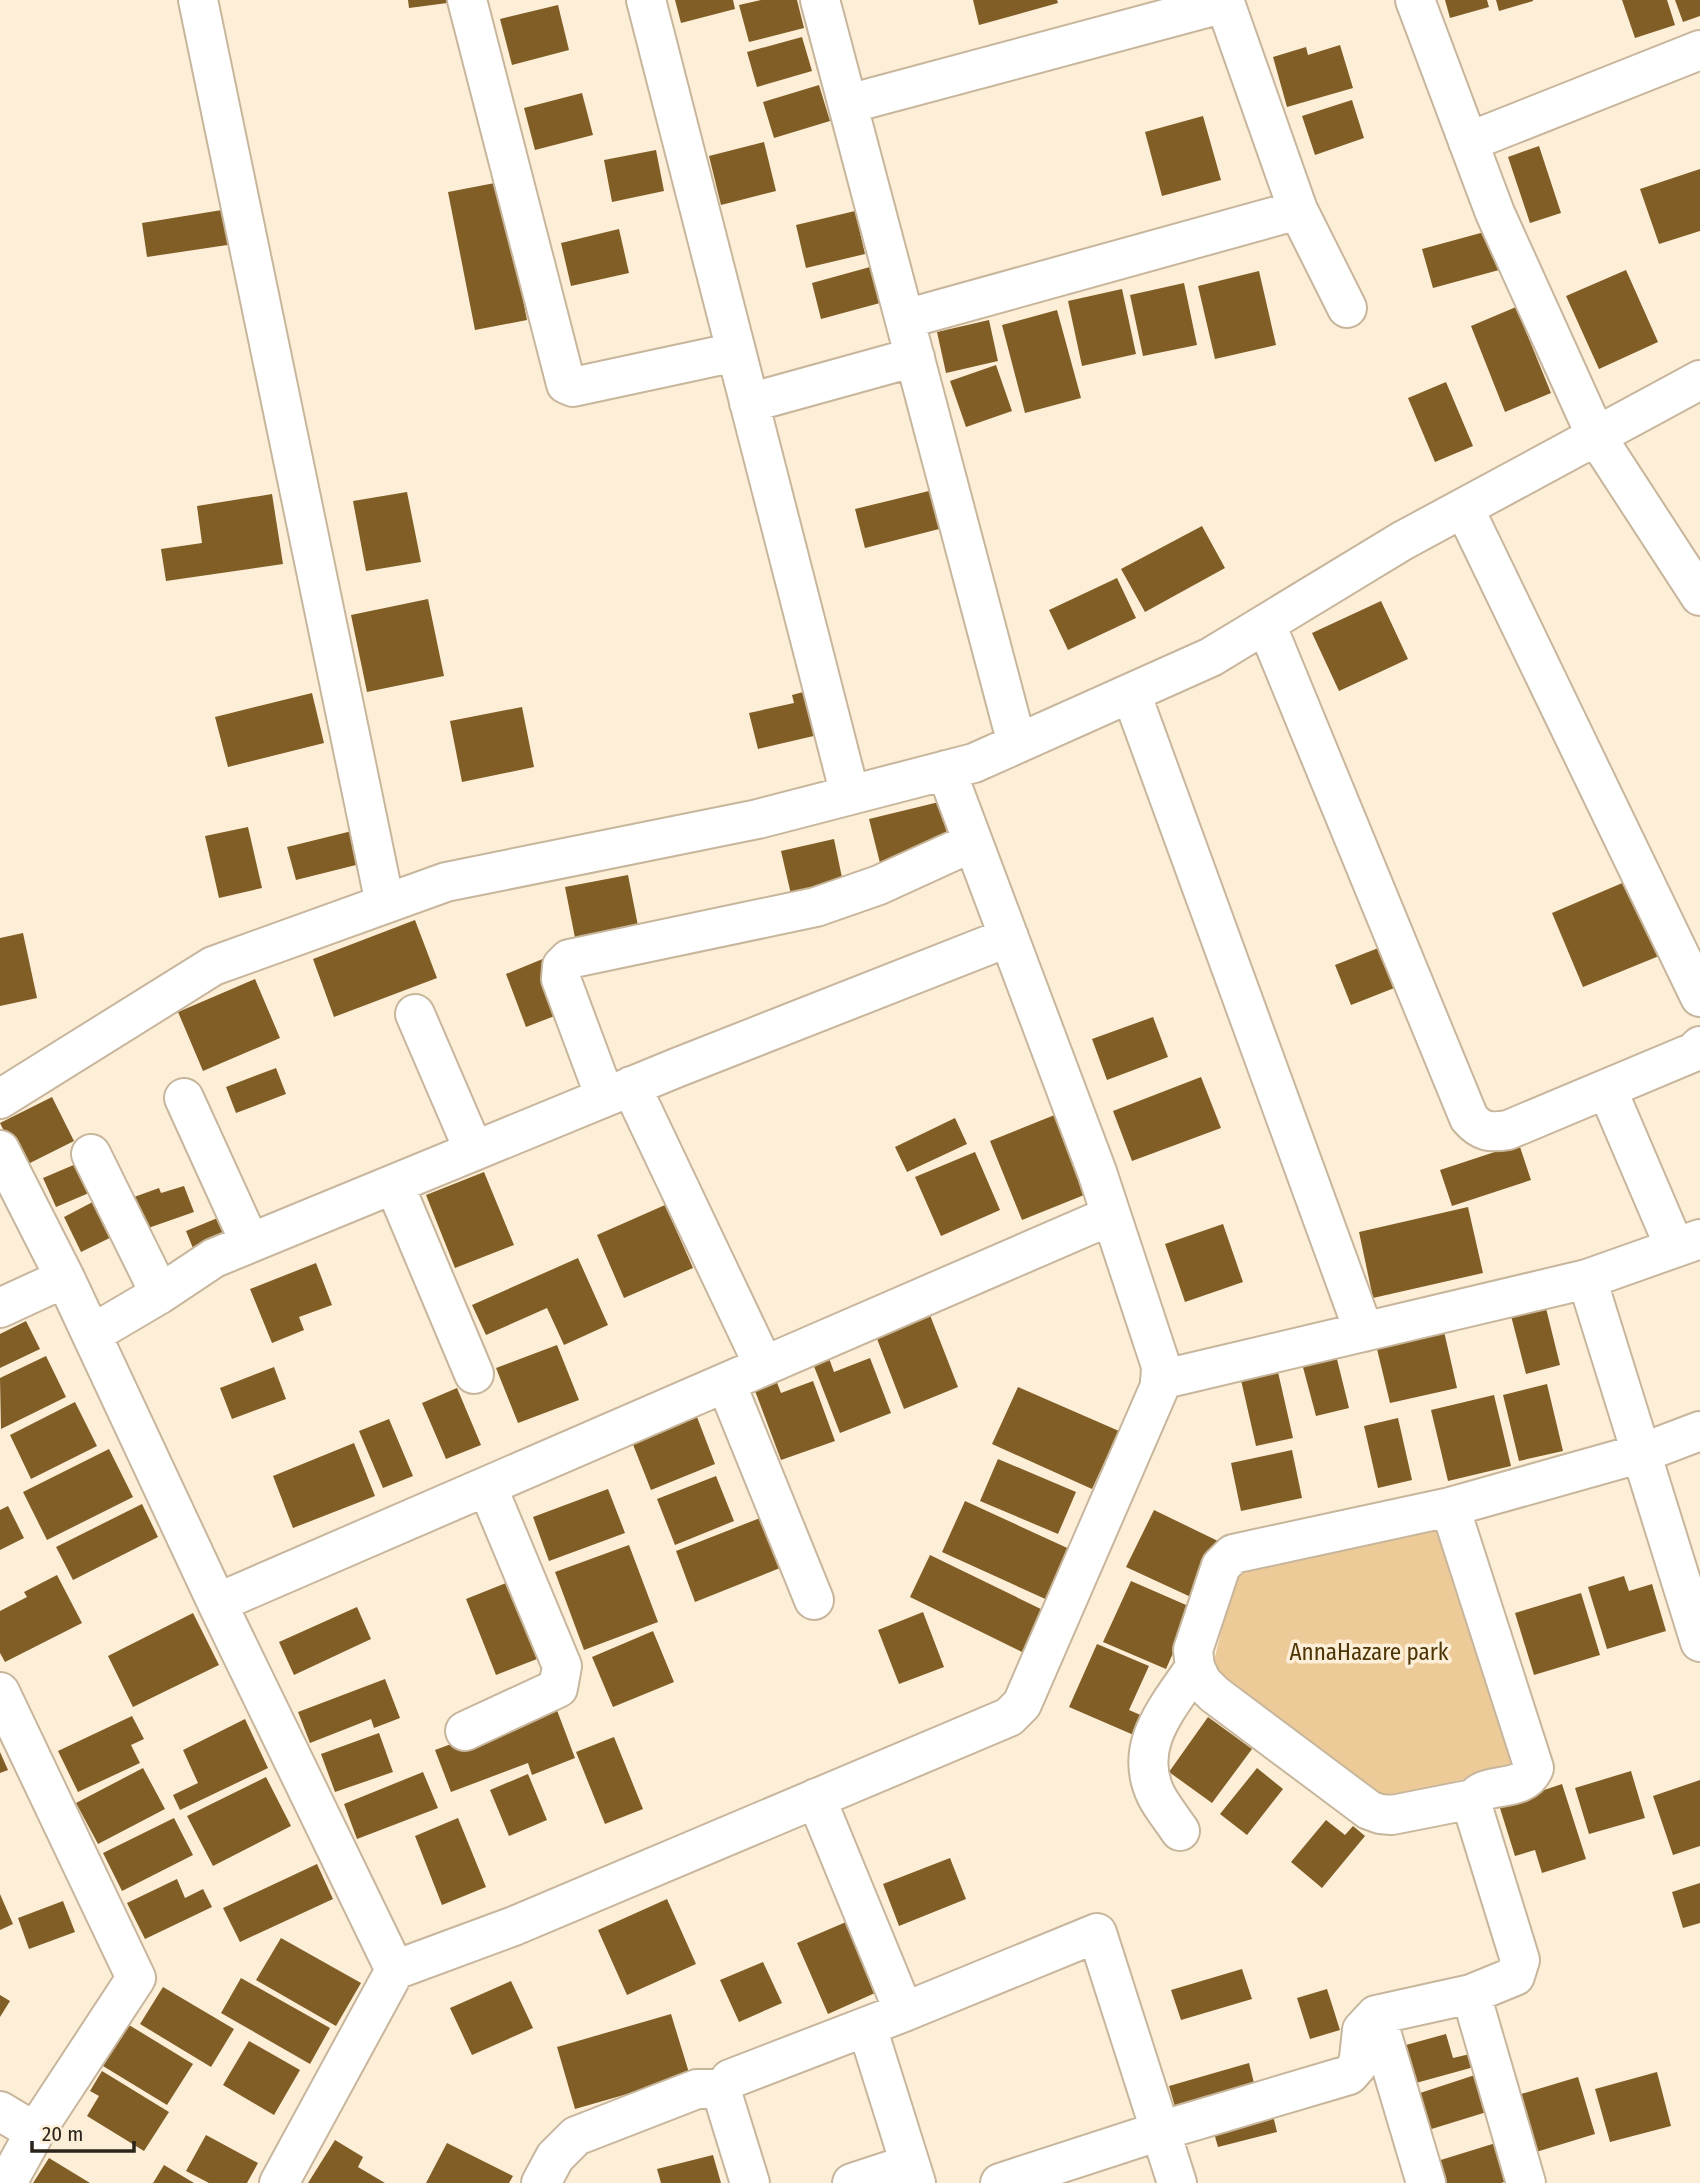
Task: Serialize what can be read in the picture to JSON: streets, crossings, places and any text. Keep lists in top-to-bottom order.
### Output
{
  "parks": ["AnnaHazare park"],
  "scale_bar": "20 m"
}
